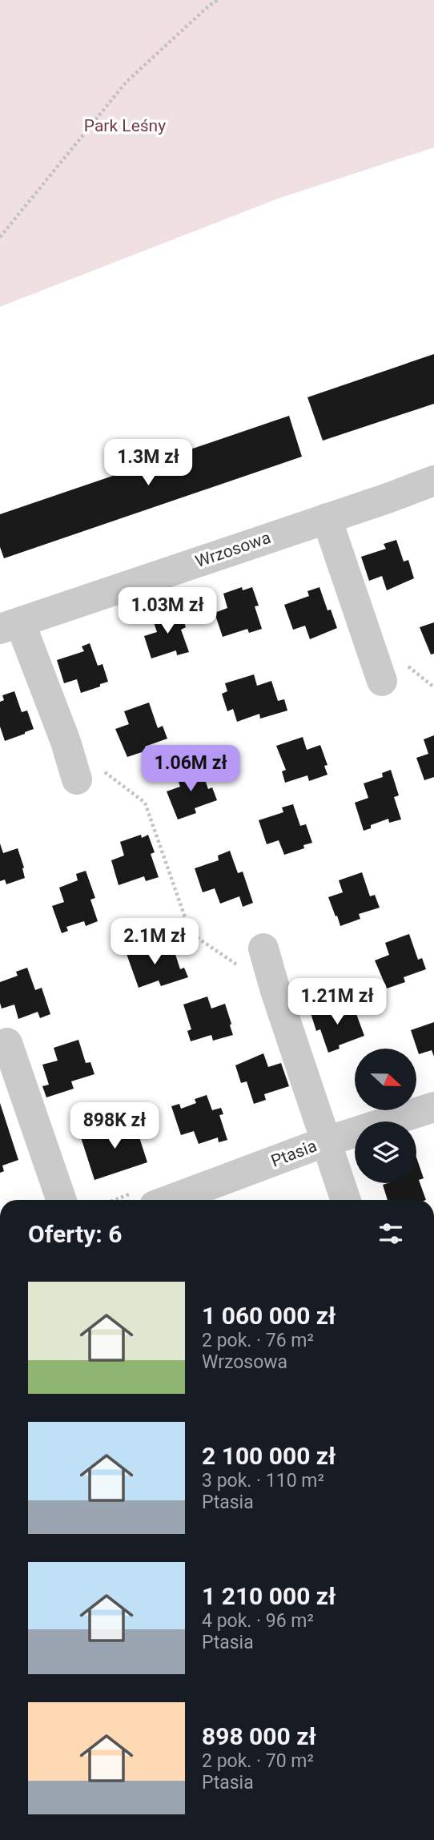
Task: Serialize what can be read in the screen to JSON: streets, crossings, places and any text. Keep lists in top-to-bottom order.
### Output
{
  "streets": {
    "street": ["Wrzosowa", "Ptasia"]
  },
  "parks": ["Park Leśny"],
  "north": "right",
  "page": {
    "price": [
      "1.3M zł",
      "1.03M zł",
      "1.06M zł",
      "2.1M zł",
      "1.21M zł",
      "898K zł"
    ],
    "heading": "Oferty: 6",
    "list": [
      {
        "name": "1 060 000 zł",
        "note": "2 pok. · 76 m² · Wrzosowa"
      },
      {
        "name": "2 100 000 zł",
        "note": "3 pok. · 110 m² · Ptasia"
      },
      {
        "name": "1 210 000 zł",
        "note": "4 pok. · 96 m² · Ptasia"
      },
      {
        "name": "898 000 zł",
        "note": "2 pok. · 70 m² · Ptasia"
      }
    ]
  }
}
